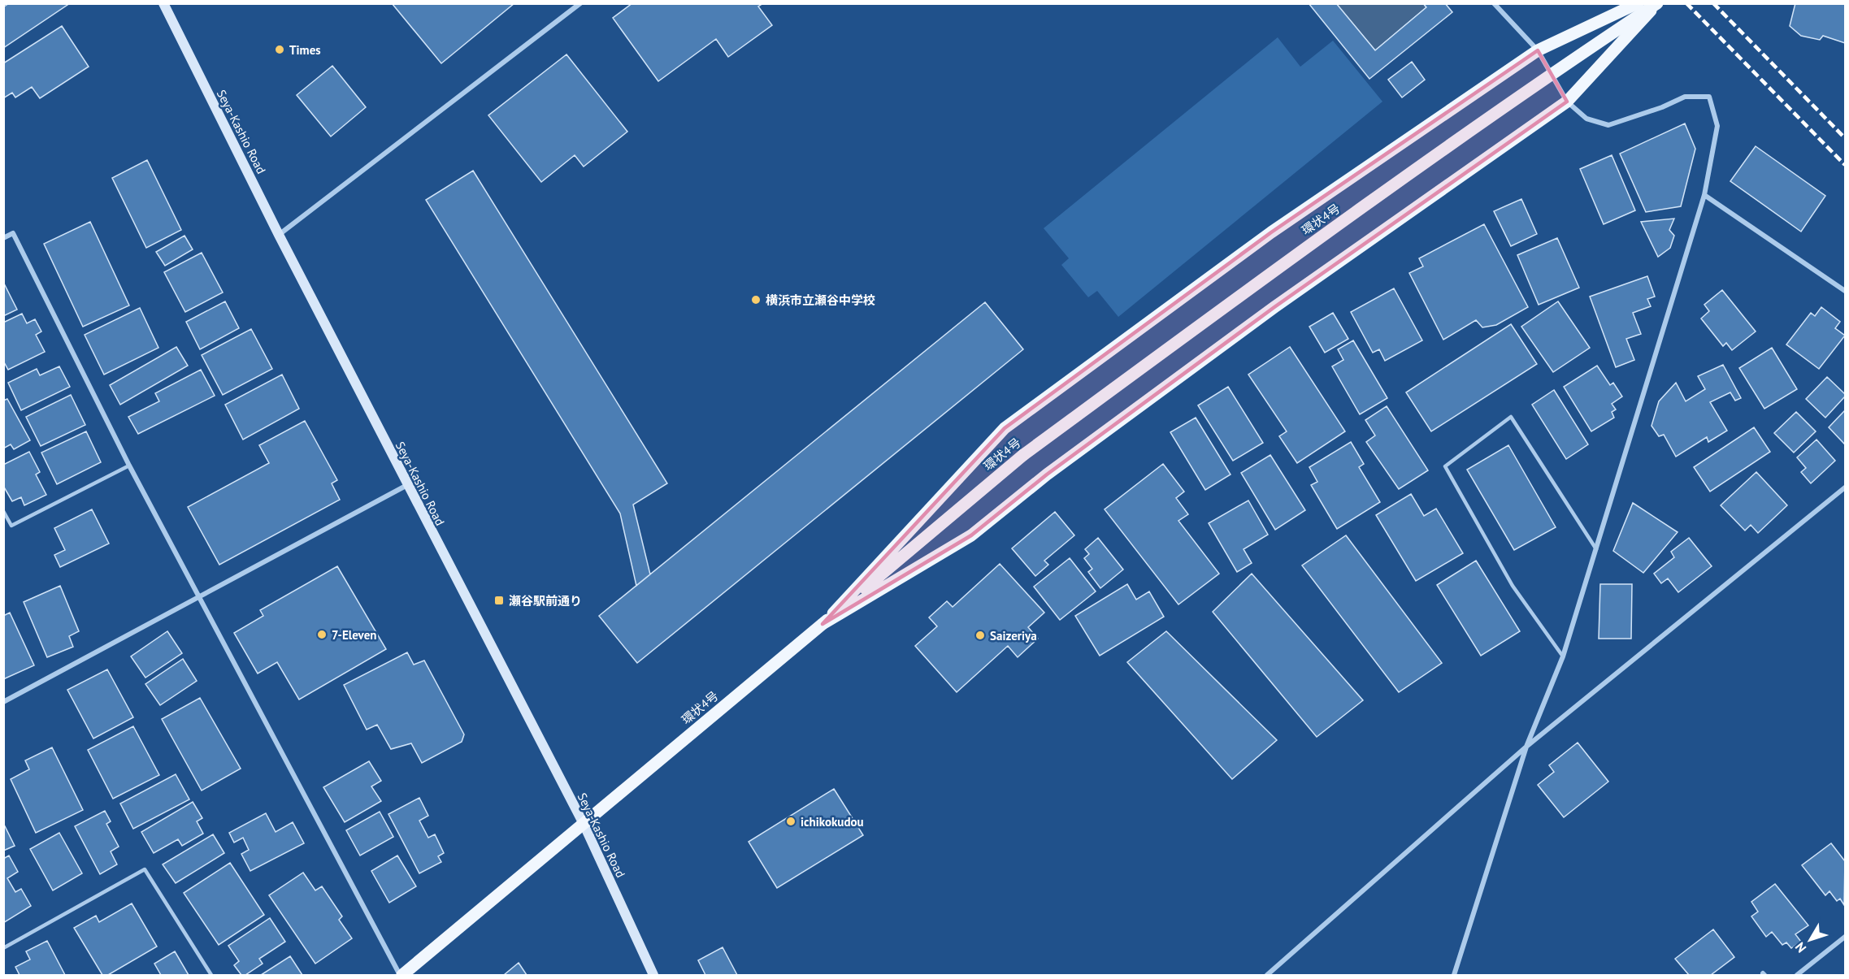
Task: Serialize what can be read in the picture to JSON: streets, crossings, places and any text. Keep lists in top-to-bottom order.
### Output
{
  "streets": {
    "main road": ["Seya-Kashio Road", "環状4号"]
  },
  "crossings": [
    ["Seya-Kashio Road", "環状4号"]
  ],
  "places": {
    "other": [
      "Times",
      "横浜市立瀬谷中学校",
      "7-Eleven",
      "Saizeriya",
      "ichikokudou"
    ],
    "transit": ["瀬谷駅前通り"]
  },
  "north": "bottom left"
}
